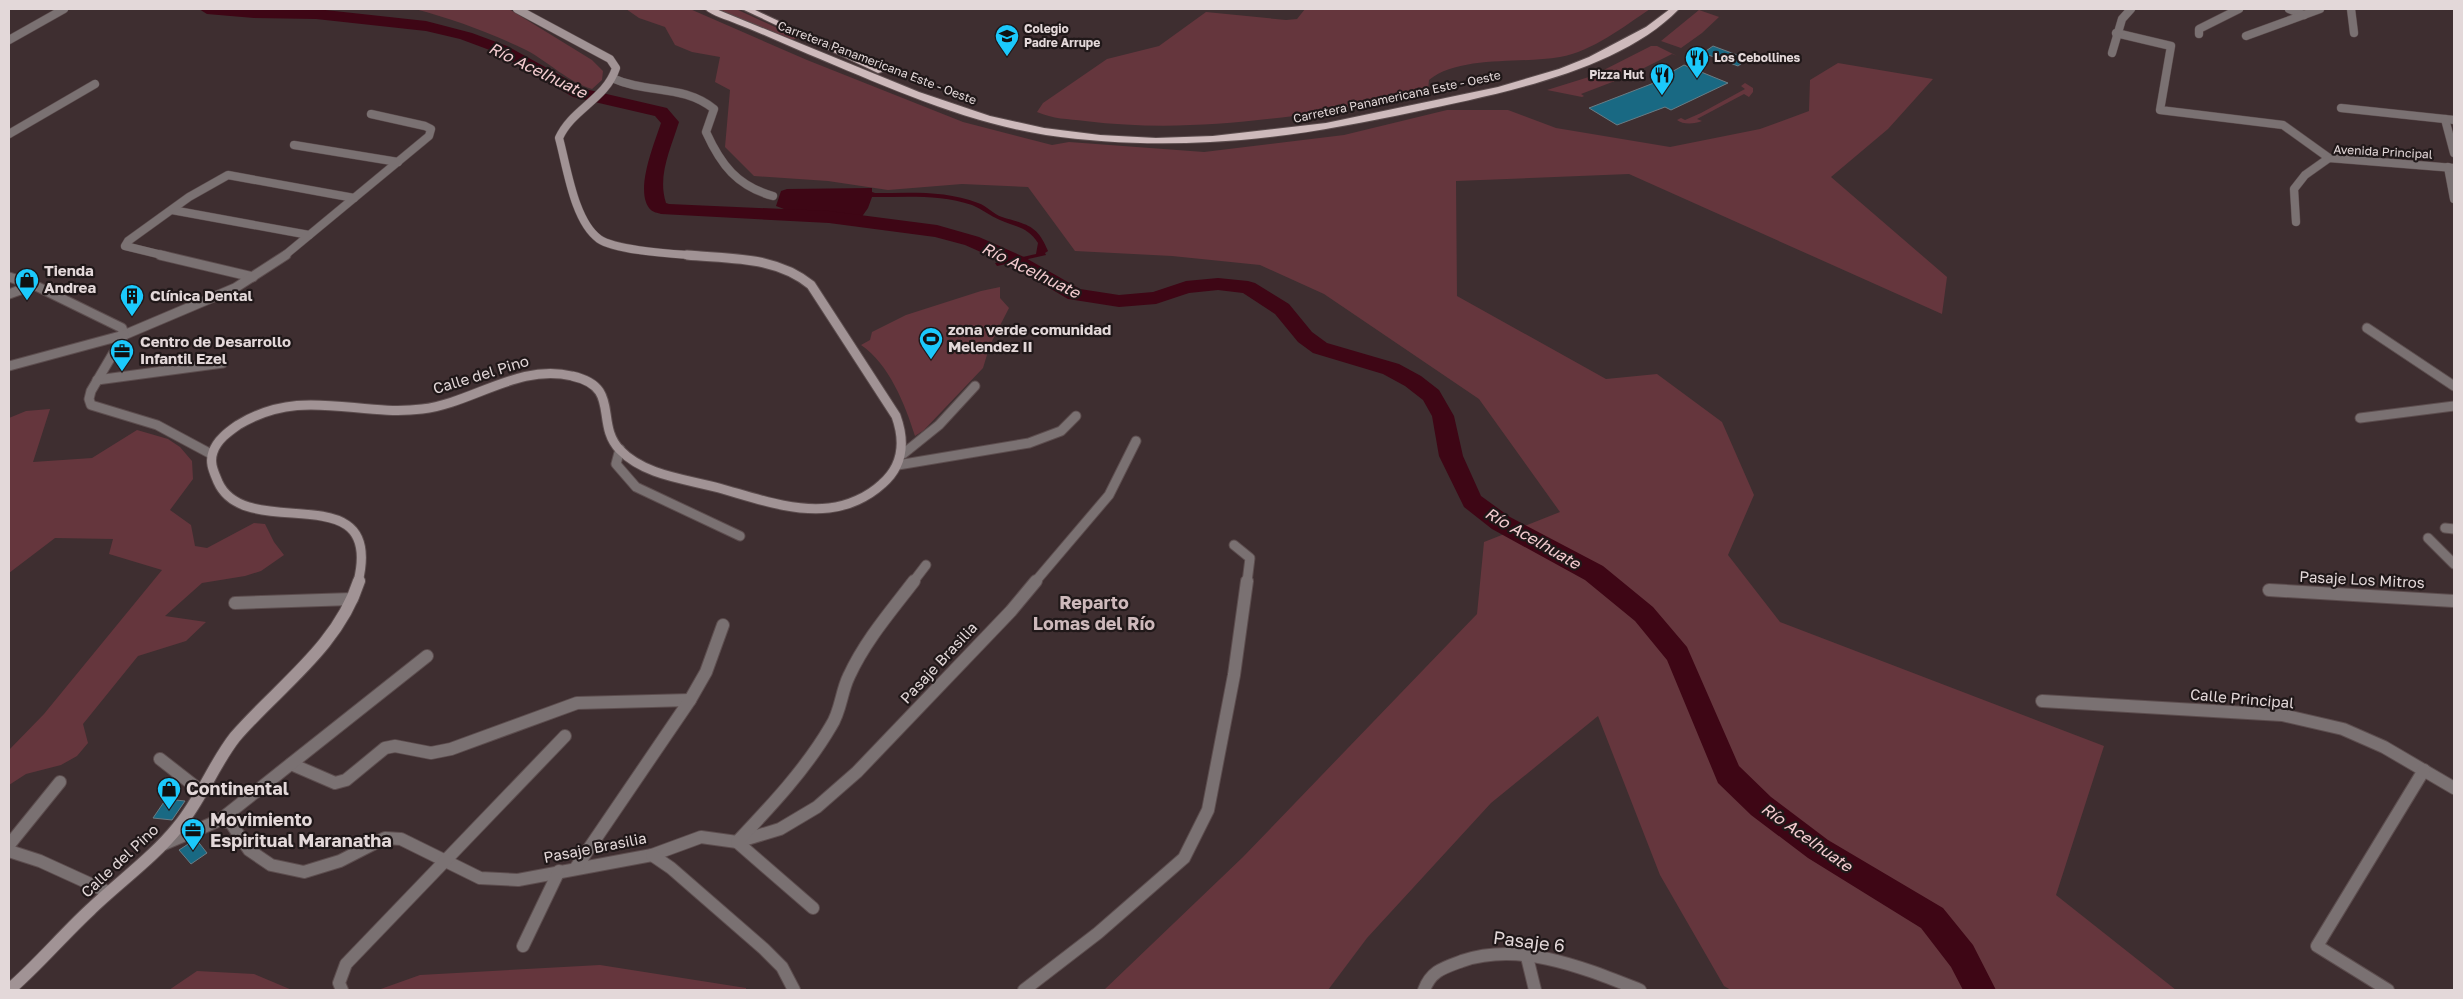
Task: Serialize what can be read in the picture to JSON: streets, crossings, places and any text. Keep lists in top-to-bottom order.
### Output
{
  "streets": {
    "highway": ["Carretera Panamericana Este - Oeste"],
    "main road": ["Calle del Pino"],
    "street": [
      "Avenida Principal",
      "Pasaje Los Mitros",
      "Pasaje Brasilia",
      "Calle Principal",
      "Pasaje 6"
    ]
  },
  "districts": ["Reparto Lomas del Río"],
  "water": ["Río Acelhuate"],
  "places": {
    "school or university": ["Colegio Padre Arrupe"],
    "restaurant": ["Los Cebollines", "Pizza Hut"],
    "shop": ["Tienda Andrea", "Continental"],
    "building": ["Clínica Dental"],
    "sports": ["zona verde comunidad Melendez II"],
    "office": ["Centro de Desarrollo Infantil Ezel", "Movimiento Espiritual Maranatha"]
  }
}
